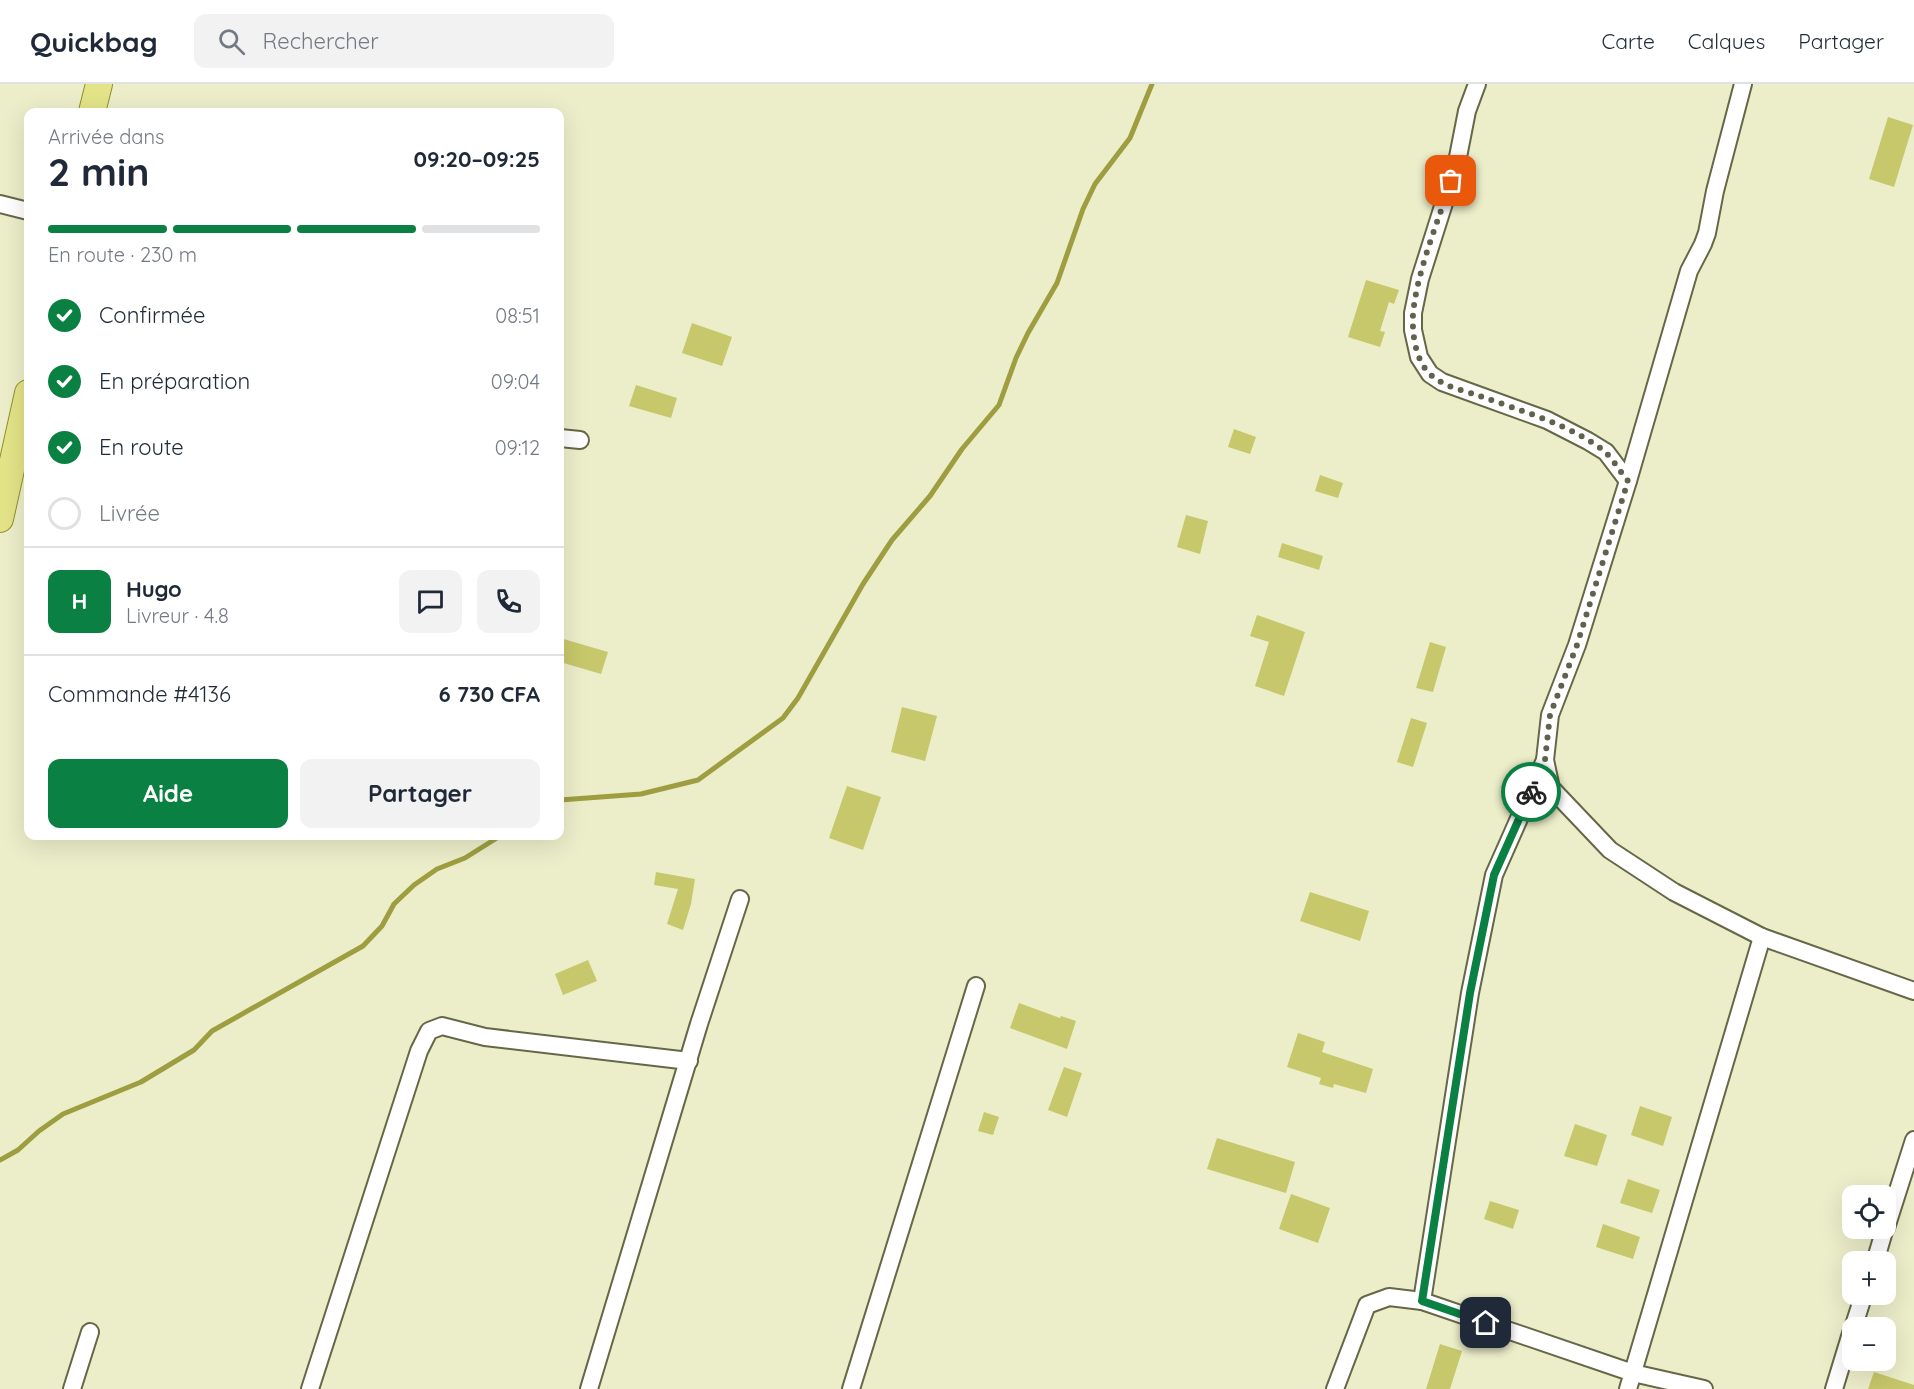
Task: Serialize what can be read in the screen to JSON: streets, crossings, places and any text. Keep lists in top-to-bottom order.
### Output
{
  "page": {
    "header": "Quickbag",
    "search": "Rechercher",
    "nav": ["Carte", "Calques", "Partager"],
    "heading": ["2 min", "Arrivée dans", "09:20–09:25"],
    "panel": [
      "Hugo",
      "Livreur · 4.8",
      "Commande #4136",
      "6 730 CFA"
    ],
    "bar": "En route · 230 m",
    "list": [
      ["Confirmée", "08:51"],
      ["En préparation", "09:04"],
      ["En route", "09:12"],
      "Livrée"
    ],
    "round": "H",
    "buttons": ["Aide", "Partager"],
    "map_buttons": ["+", "−"]
  }
}
